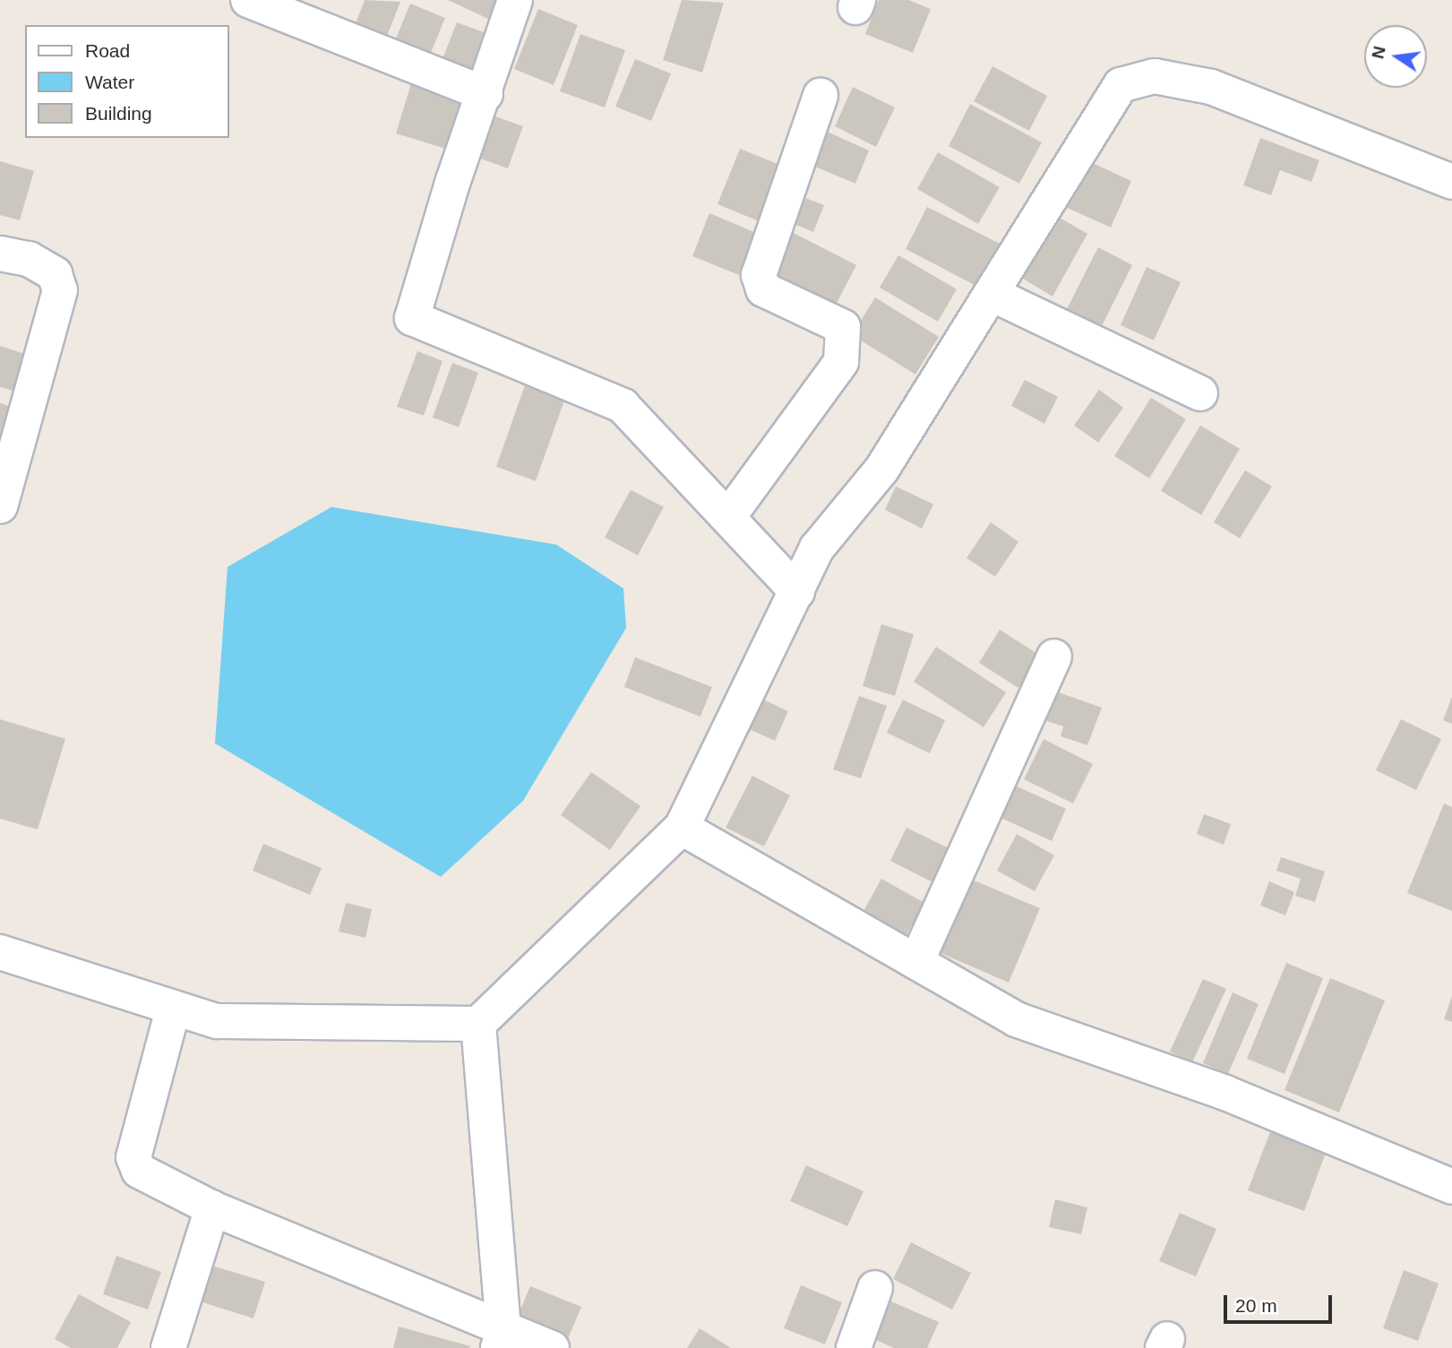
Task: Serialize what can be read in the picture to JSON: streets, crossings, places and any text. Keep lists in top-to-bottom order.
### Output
{
  "legend": ["Road", "Water", "Building"],
  "scale_bar": "20 m",
  "north": "left"
}
